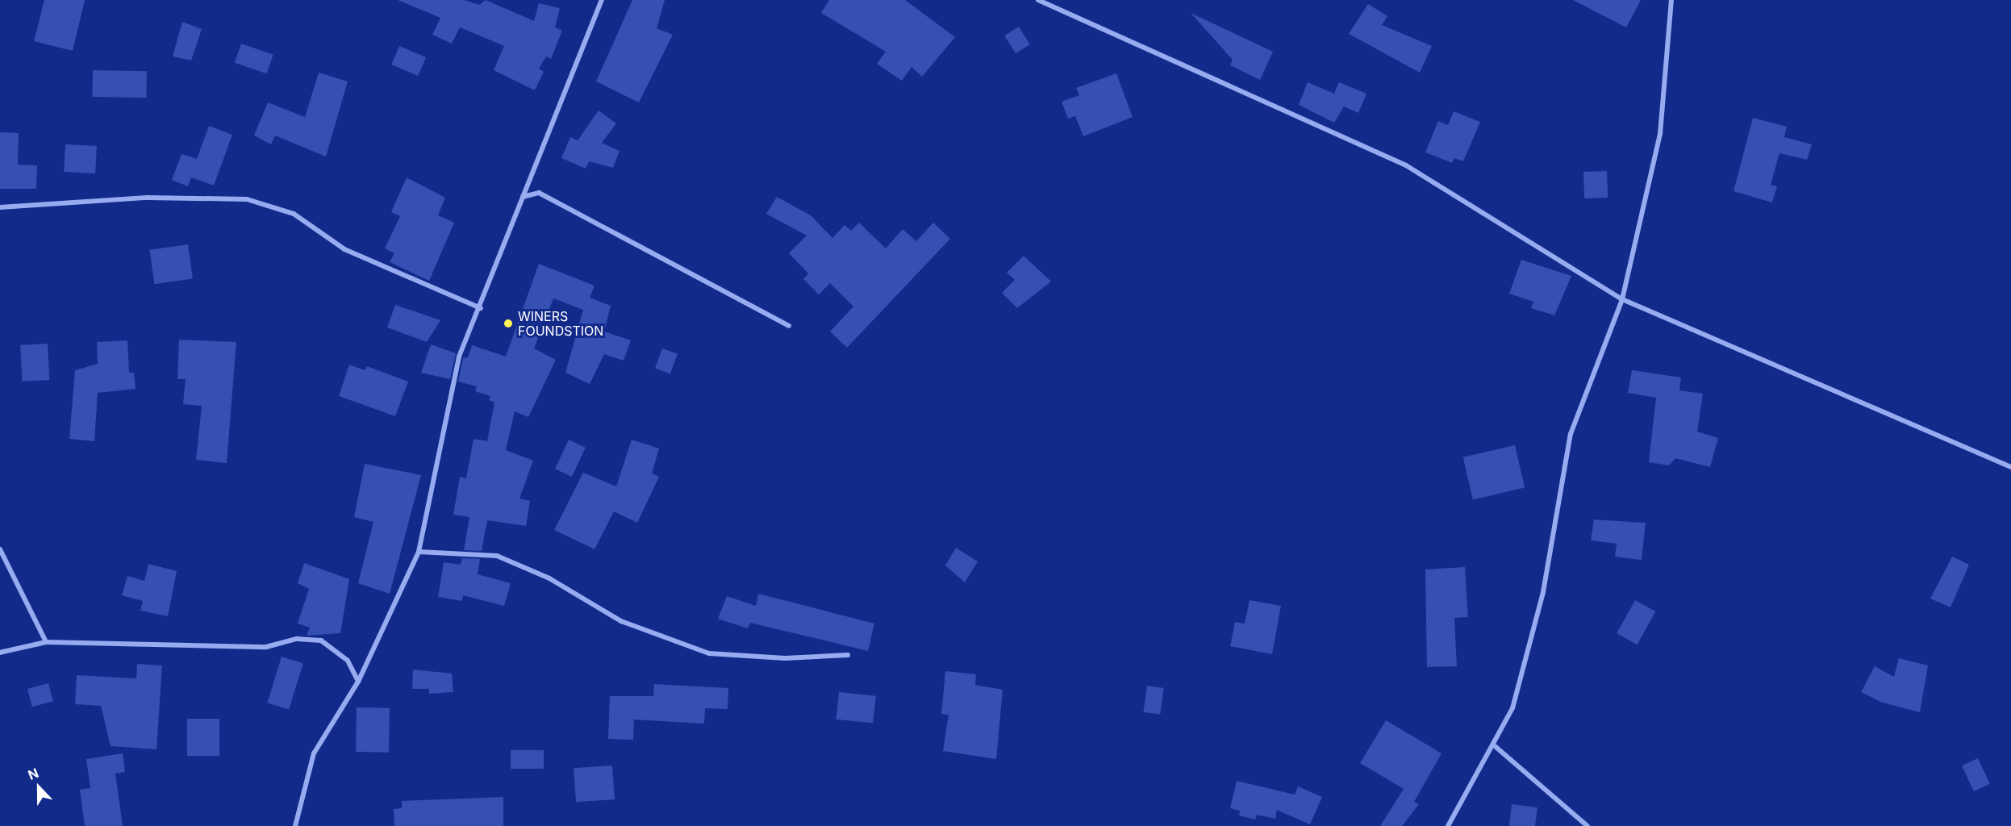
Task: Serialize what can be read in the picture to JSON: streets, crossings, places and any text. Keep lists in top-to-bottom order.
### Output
{
  "places": ["WINERS FOUNDSTION"],
  "north": "top"
}
